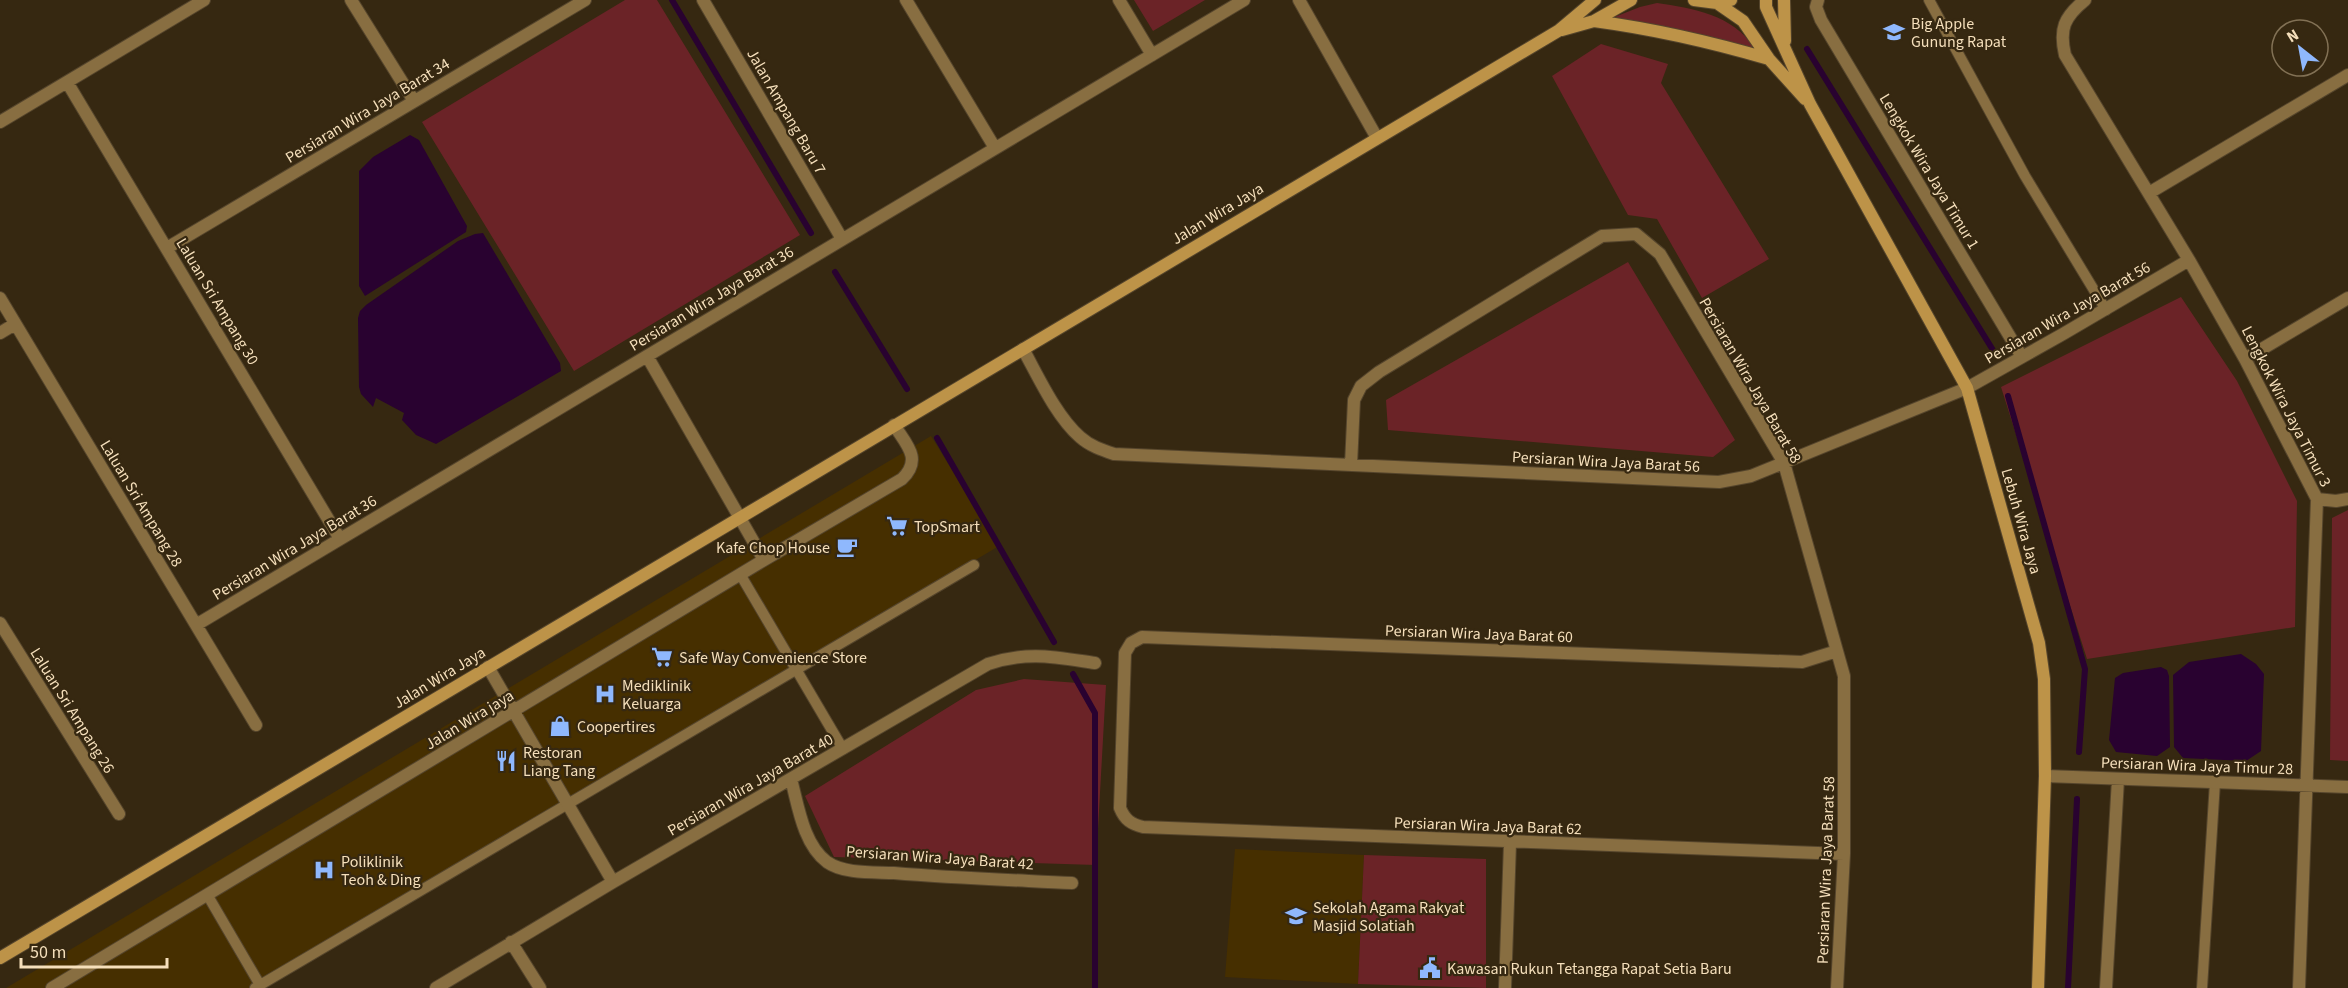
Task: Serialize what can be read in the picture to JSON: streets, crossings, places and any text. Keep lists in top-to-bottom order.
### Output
{
  "streets": {
    "street": [
      "Persiaran Wira Jaya Barat 34",
      "Jalan Ampang Baru 7",
      "Lengkok Wira Jaya Timur 1",
      "Jalan Wira Jaya",
      "Persiaran Wira Jaya Barat 36",
      "Laluan Sri Ampang 30",
      "Persiaran Wira Jaya Barat 56",
      "Persiaran Wira Jaya Barat 58",
      "Lengkok Wira Jaya Timur 3",
      "Laluan Sri Ampang 28",
      "Lebuh Wira Jaya",
      "Persiaran Wira Jaya Barat 60",
      "Laluan Sri Ampang 26",
      "Jalan Wira jaya",
      "Persiaran Wira Jaya Timur 28",
      "Persiaran Wira Jaya Barat 40",
      "Persiaran Wira Jaya Barat 62",
      "Persiaran Wira Jaya Barat 42"
    ]
  },
  "crossings": [
    ["Persiaran Wira Jaya Barat 34", "Laluan Sri Ampang 30"],
    ["Jalan Ampang Baru 7", "Persiaran Wira Jaya Barat 36"],
    ["Lengkok Wira Jaya Timur 1", "Persiaran Wira Jaya Barat 56"],
    ["Jalan Wira Jaya", "Persiaran Wira Jaya Barat 56"],
    ["Jalan Wira Jaya", "Jalan Wira jaya"],
    ["Persiaran Wira Jaya Barat 36", "Laluan Sri Ampang 30"],
    ["Persiaran Wira Jaya Barat 36", "Laluan Sri Ampang 28"],
    ["Persiaran Wira Jaya Barat 56", "Persiaran Wira Jaya Barat 58"],
    ["Persiaran Wira Jaya Barat 56", "Lengkok Wira Jaya Timur 3"],
    ["Persiaran Wira Jaya Barat 56", "Lebuh Wira Jaya"],
    ["Persiaran Wira Jaya Barat 58", "Persiaran Wira Jaya Barat 60"],
    ["Persiaran Wira Jaya Barat 58", "Persiaran Wira Jaya Barat 62"],
    ["Lengkok Wira Jaya Timur 3", "Persiaran Wira Jaya Timur 28"],
    ["Lebuh Wira Jaya", "Persiaran Wira Jaya Timur 28"],
    ["Persiaran Wira Jaya Barat 60", "Persiaran Wira Jaya Barat 62"],
    ["Persiaran Wira Jaya Barat 40", "Persiaran Wira Jaya Barat 42"]
  ],
  "places": {
    "school or university": ["Big Apple Gunung Rapat", "Sekolah Agama Rakyat Masjid Solatiah"],
    "supermarket": ["TopSmart", "Safe Way Convenience Store"],
    "cafe": ["Kafe Chop House"],
    "hospital": ["Mediklinik Keluarga", "Poliklinik Teoh & Ding"],
    "shop": ["Coopertires"],
    "restaurant": ["Restoran Liang Tang"],
    "public building": ["Kawasan Rukun Tetangga Rapat Setia Baru"]
  },
  "scale_bar": "50 m",
  "north": "top left"
}
